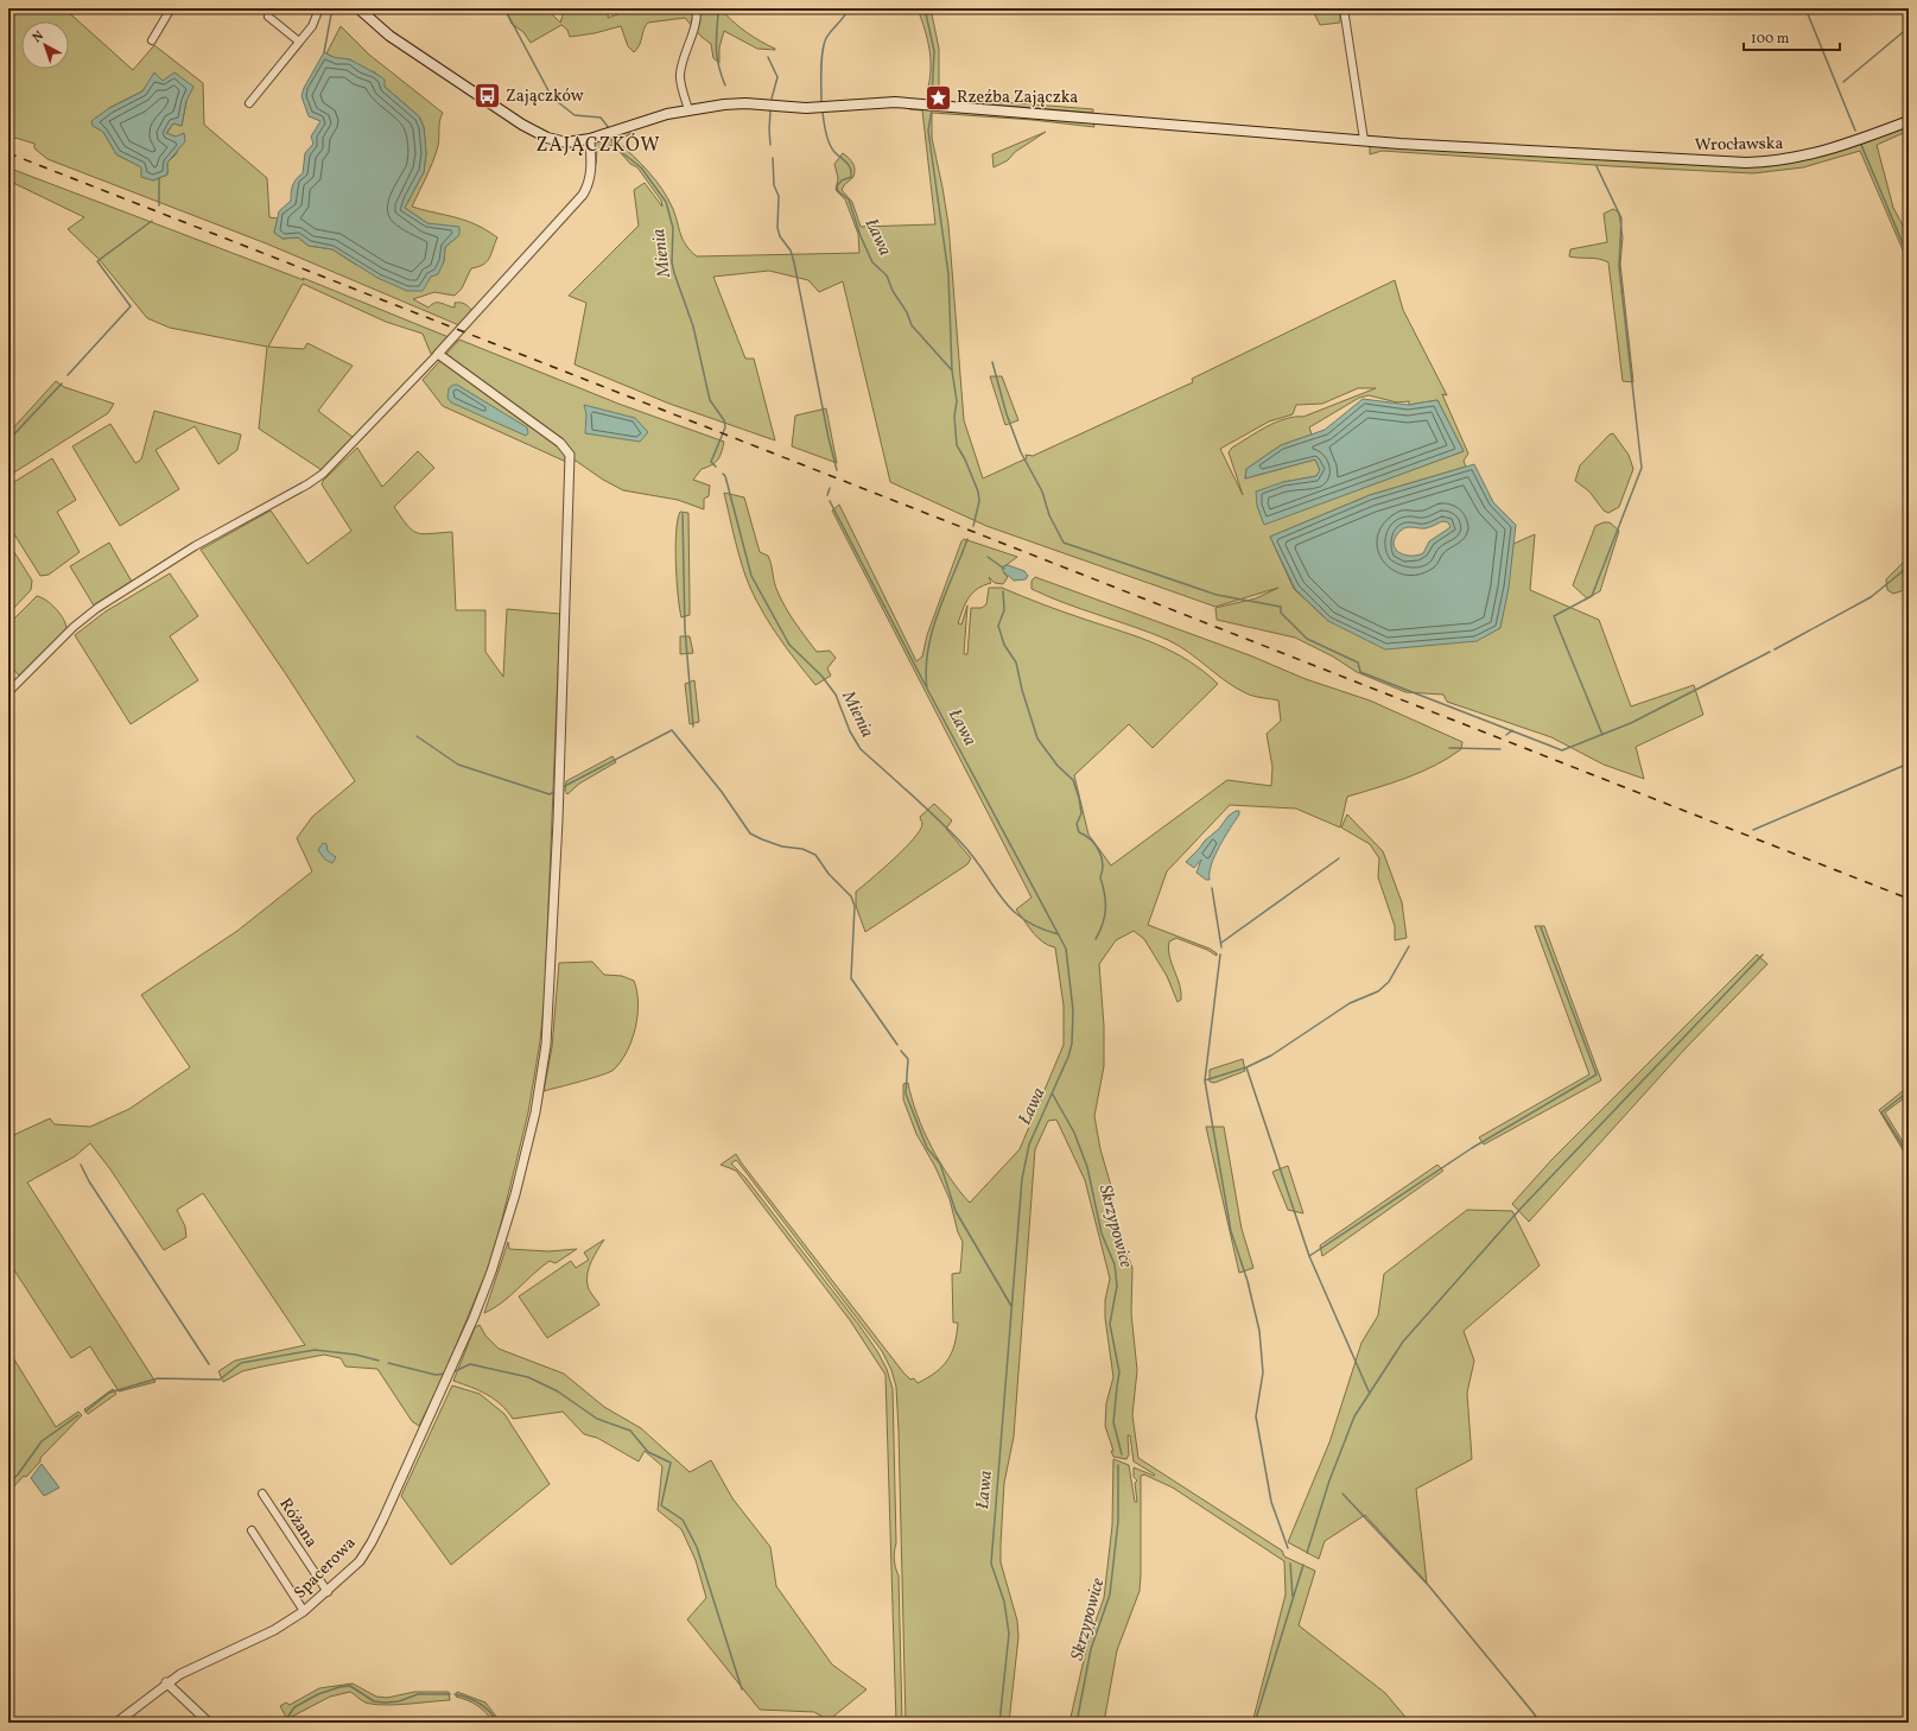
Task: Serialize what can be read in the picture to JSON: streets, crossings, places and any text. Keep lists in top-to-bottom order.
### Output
{
  "streets": {
    "main road": ["Wrocławska"],
    "street": ["Różana", "Spacerowa"]
  },
  "crossings": [
    ["Różana", "Spacerowa"]
  ],
  "districts": ["ZAJĄCZKÓW"],
  "water": ["Ława", "Mienia", "Skrzypowice"],
  "places": {
    "bus stop": ["Zajączków"],
    "place": ["Rzeźba Zajączka"]
  },
  "scale_bar": "100 m",
  "north": "top left"
}
